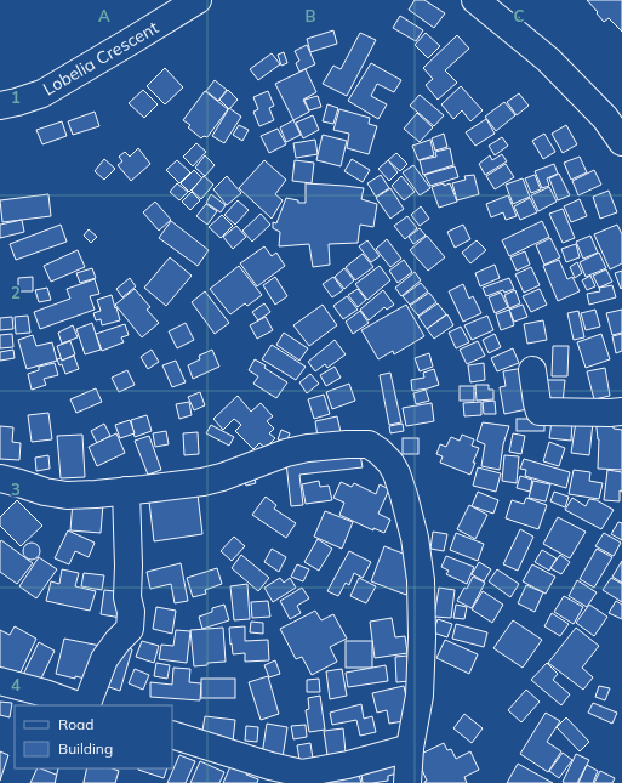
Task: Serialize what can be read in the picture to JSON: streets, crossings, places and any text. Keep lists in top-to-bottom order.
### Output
{
  "streets": {
    "street": ["Lobelia Crescent"]
  },
  "legend": ["Road", "Building"],
  "grid": {
    "columns": ["A", "B", "C"],
    "rows": [
      "1",
      "2",
      "3",
      "4"
    ]
  }
}
